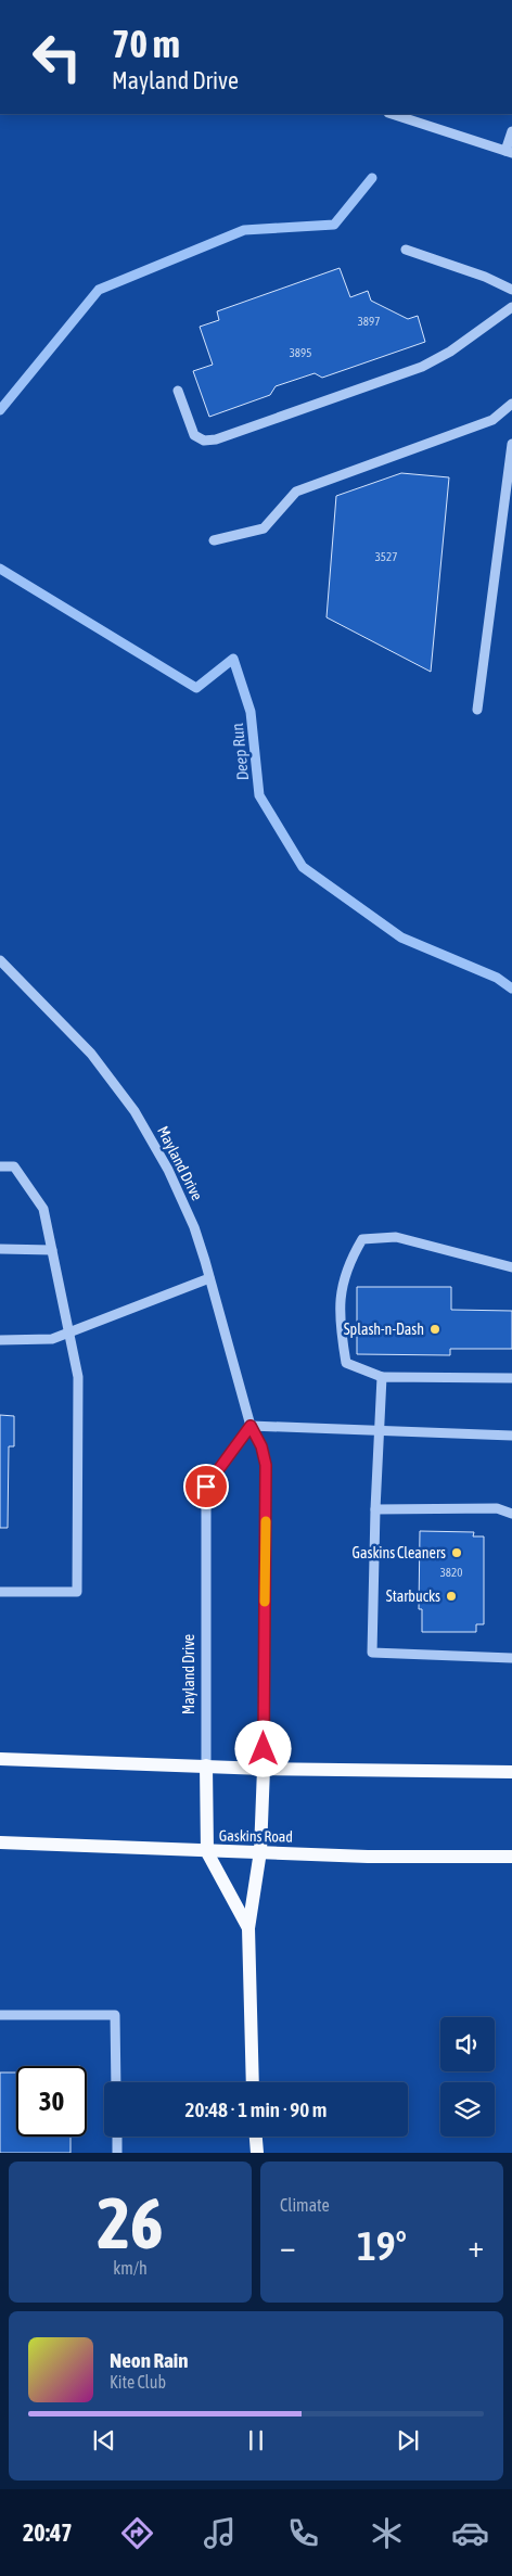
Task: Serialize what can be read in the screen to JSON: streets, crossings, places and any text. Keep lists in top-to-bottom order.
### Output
{
  "streets": {
    "main road": ["Mayland Drive", "Gaskins Road"]
  },
  "crossings": [
    ["Mayland Drive", "Gaskins Road"]
  ],
  "water": ["Deep Run"],
  "places": ["Splash-n-Dash", "Gaskins Cleaners", "Starbucks"],
  "house_numbers": [
    "3897",
    "3895",
    "3527",
    "3820"
  ],
  "page": {
    "turn": ["70 m", "Mayland Drive"],
    "limit": "30",
    "trip": "20:48 · 1 min · 90 m",
    "tile": [
      ["26", "km/h"],
      "Climate"
    ],
    "heat": ["−", "19°", "+"],
    "song": ["Neon Rain", "Kite Club"],
    "tabs": "20:47"
  }
}
